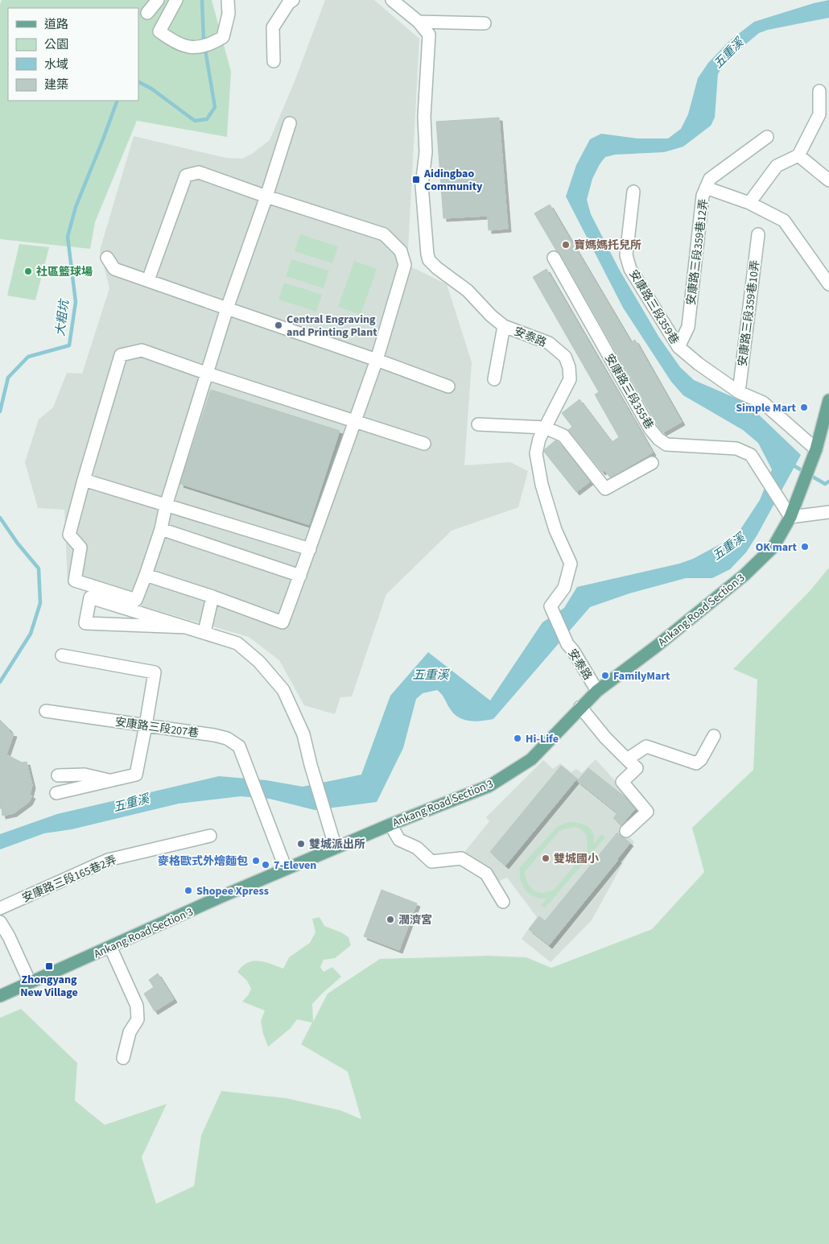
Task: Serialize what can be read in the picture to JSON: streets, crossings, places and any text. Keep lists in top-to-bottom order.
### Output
{
  "streets": {
    "main road": ["Ankang Road Section 3"],
    "street": [
      "安康路三段359巷12弄",
      "安康路三段359巷",
      "安康路三段359巷10弄",
      "安泰路",
      "安康路三段355巷",
      "安康路三段207巷",
      "安康路三段165巷2弄"
    ]
  },
  "crossings": [
    ["安康路三段359巷12弄", "安康路三段359巷"],
    ["安康路三段359巷", "安康路三段359巷10弄"],
    ["安康路三段359巷", "Ankang Road Section 3"],
    ["安泰路", "Ankang Road Section 3"],
    ["安康路三段355巷", "Ankang Road Section 3"],
    ["Ankang Road Section 3", "安康路三段207巷"]
  ],
  "water": ["五重溪", "大粗坑"],
  "places": {
    "transit": ["Aidingbao Community", "Zhongyang New Village"],
    "other": [
      "寶媽媽托兒所",
      "社區籃球場",
      "Central Engraving and Printing Plant",
      "Simple Mart",
      "OK mart",
      "FamilyMart",
      "Hi-Life",
      "雙城派出所",
      "雙城國小",
      "麥格歐式外燴麵包",
      "7-Eleven",
      "Shopee Xpress",
      "潤濟宮"
    ]
  },
  "legend": [
    "道路",
    "公園",
    "水域",
    "建築"
  ]
}
